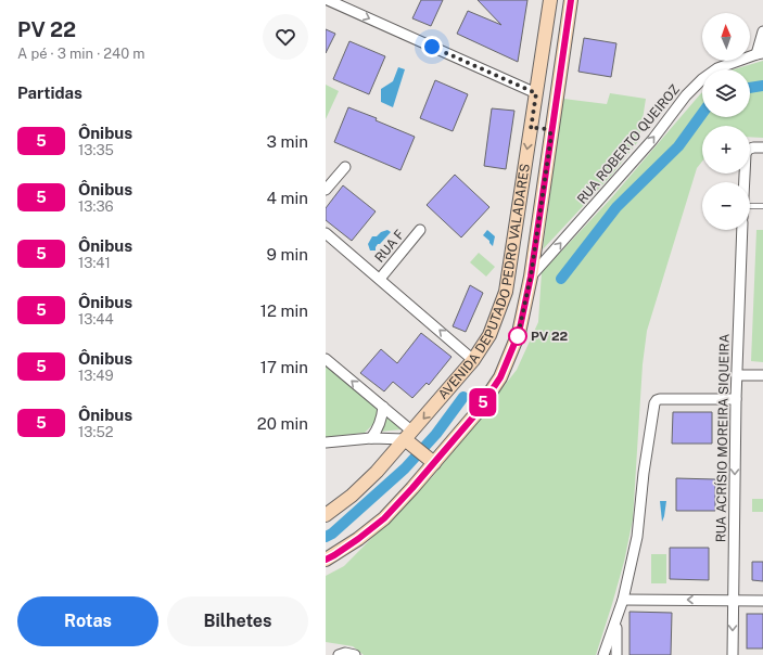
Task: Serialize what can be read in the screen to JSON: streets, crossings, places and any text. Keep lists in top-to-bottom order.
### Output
{
  "streets": {
    "main road": ["AVENIDA DEPUTADO PEDRO VALADARES"],
    "street": ["RUA ROBERTO QUEIROZ", "RUA F", "RUA ACRÍSIO MOREIRA SIQUEIRA"]
  },
  "crossings": [
    ["RUA ROBERTO QUEIROZ", "AVENIDA DEPUTADO PEDRO VALADARES"]
  ],
  "one_way": ["RUA ROBERTO QUEIROZ", "RUA ACRÍSIO MOREIRA SIQUEIRA"],
  "places": ["PV 22"],
  "lines": ["bus line 5"],
  "north": "top",
  "page": {
    "heading": [
      ["PV 22", "A pé · 3 min · 240 m"],
      "Partidas"
    ],
    "on_map": "5",
    "map_buttons": ["+", "−"],
    "list": [
      {
        "mark": "5",
        "name": "Ônibus",
        "note": "13:35",
        "value": "3 min"
      },
      {
        "mark": "5",
        "name": "Ônibus",
        "note": "13:36",
        "value": "4 min"
      },
      {
        "mark": "5",
        "name": "Ônibus",
        "note": "13:41",
        "value": "9 min"
      },
      {
        "mark": "5",
        "name": "Ônibus",
        "note": "13:44",
        "value": "12 min"
      },
      {
        "mark": "5",
        "name": "Ônibus",
        "note": "13:49",
        "value": "17 min"
      },
      {
        "mark": "5",
        "name": "Ônibus",
        "note": "13:52",
        "value": "20 min"
      }
    ],
    "buttons": ["Rotas", "Bilhetes"]
  }
}
